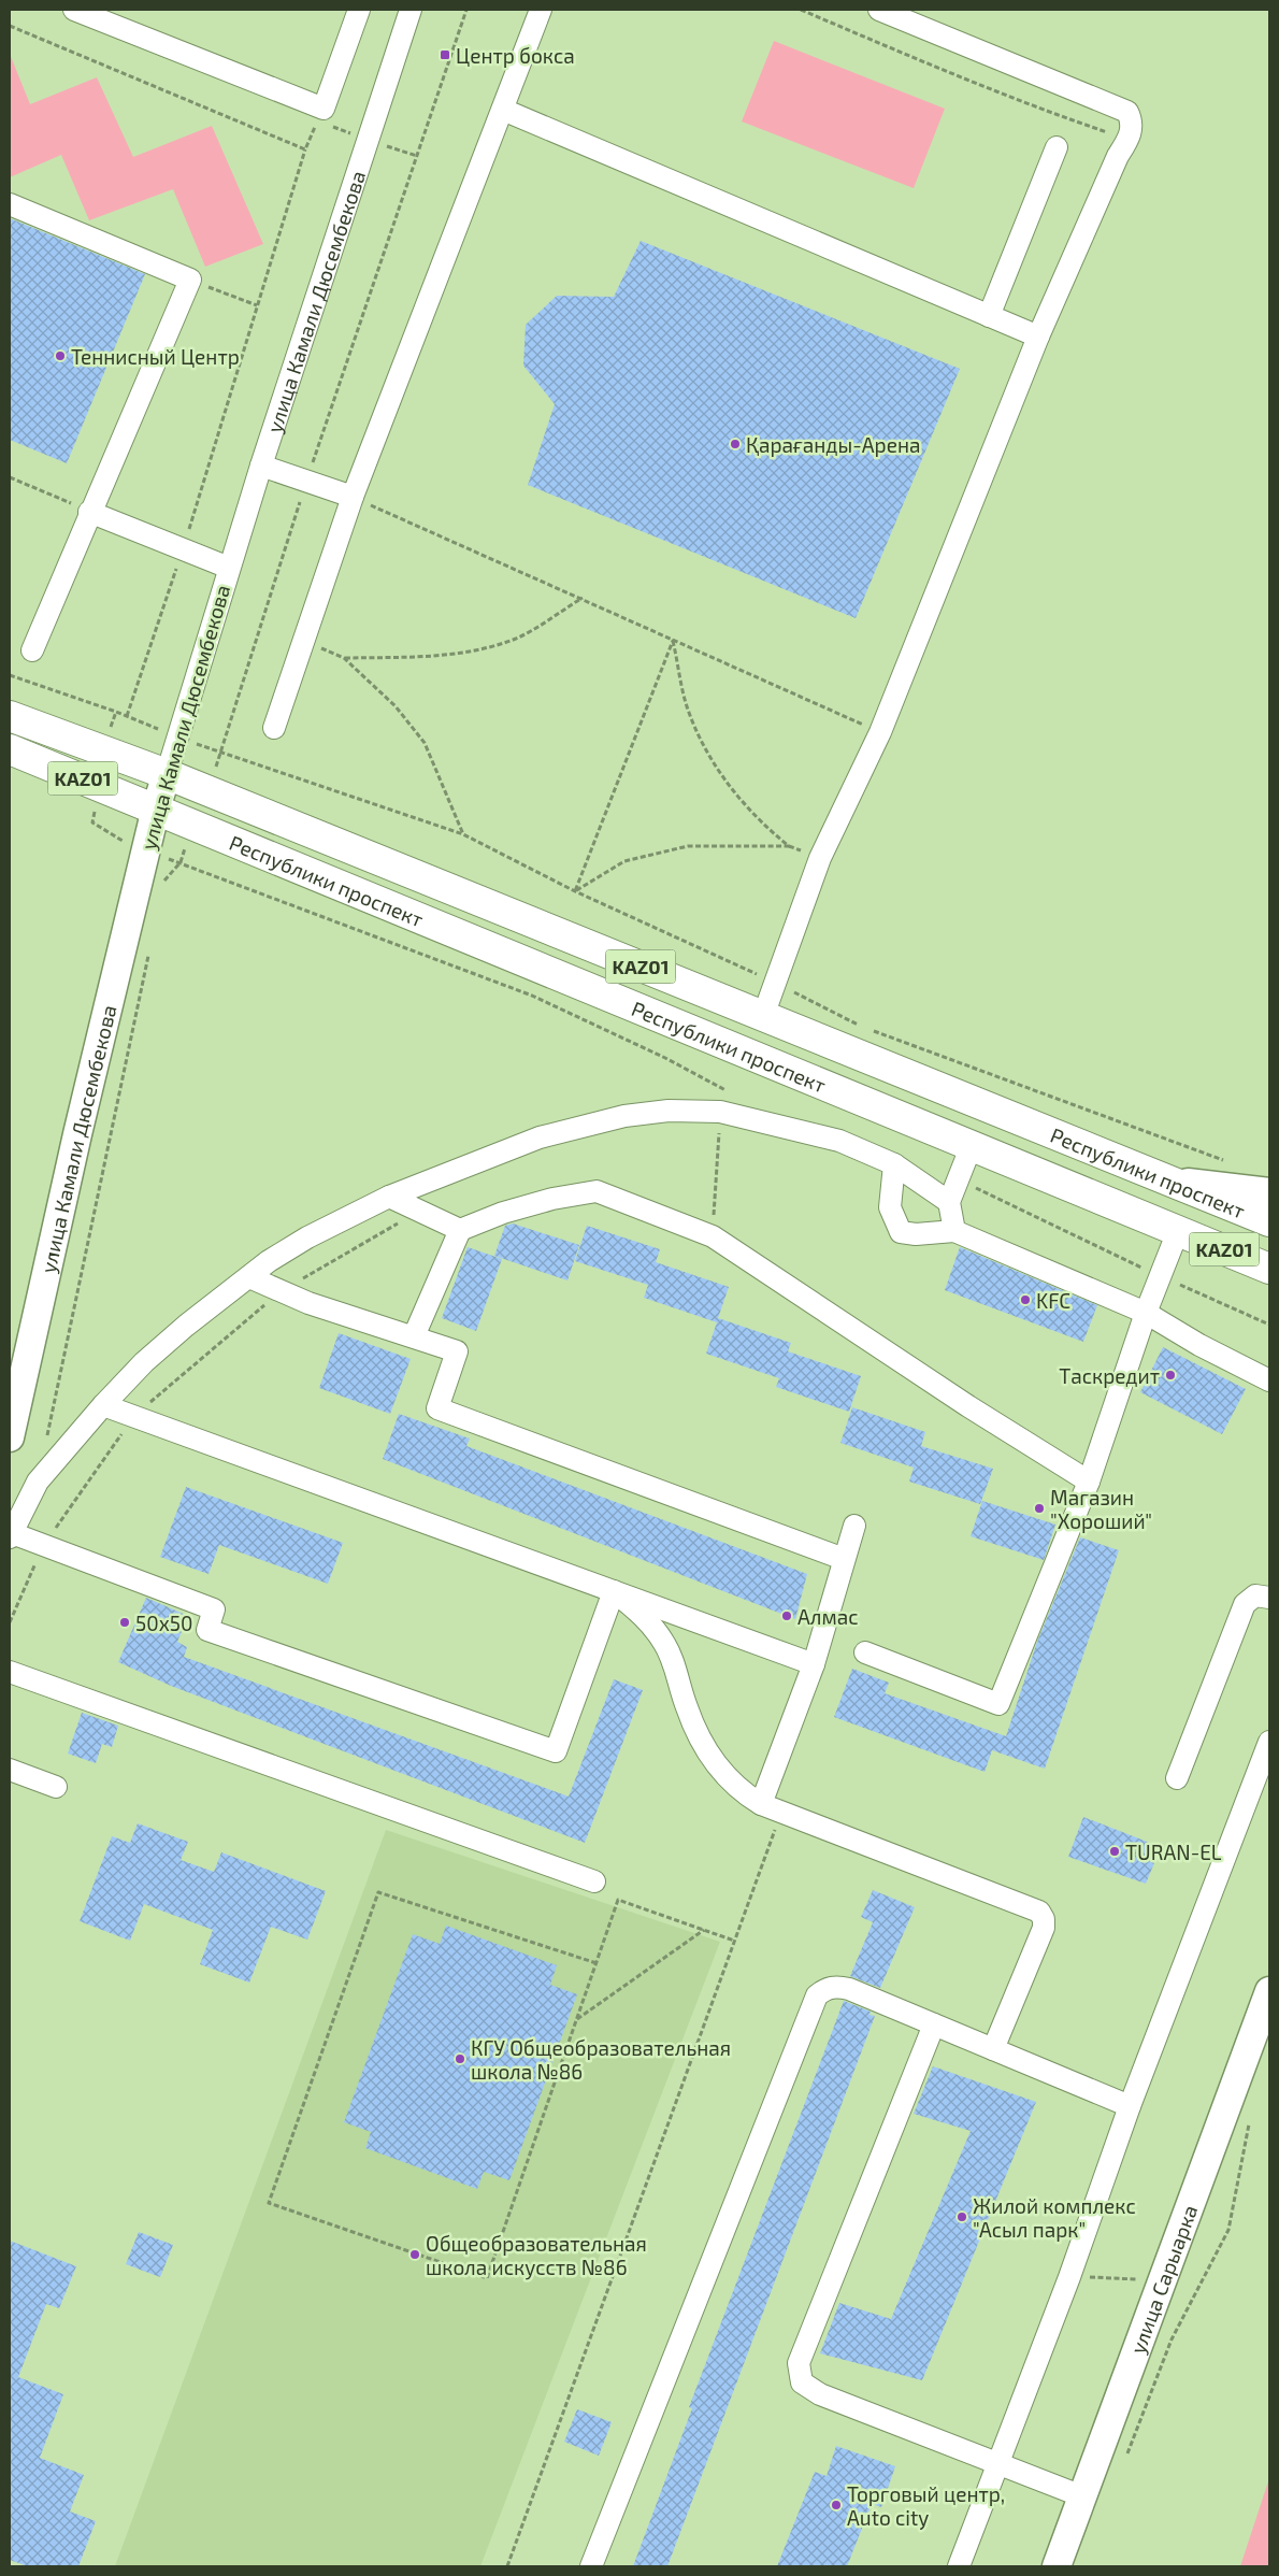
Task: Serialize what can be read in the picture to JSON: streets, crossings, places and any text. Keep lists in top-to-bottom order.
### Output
{
  "streets": {
    "highway": ["KАZ01", "Республики проспект"],
    "main road": ["улица Камали Дюсембекова", "улица Сарыарка"]
  },
  "crossings": [
    ["улица Камали Дюсембекова", "Республики проспект"]
  ],
  "places": {
    "transit": ["Центр бокса"],
    "other": [
      "Теннисный Центр",
      "Қарағанды-Арена",
      "KFC",
      "Таскредит",
      "Магазин \"Хороший\"",
      "Алмас",
      "50х50",
      "TURAN-EL",
      "КГУ Общеобразовательная школа №86",
      "Жилой комплекс \"Асыл парк\"",
      "Общеобразовательная школа искусств №86",
      "Торговый центр, Auto city"
    ]
  }
}
